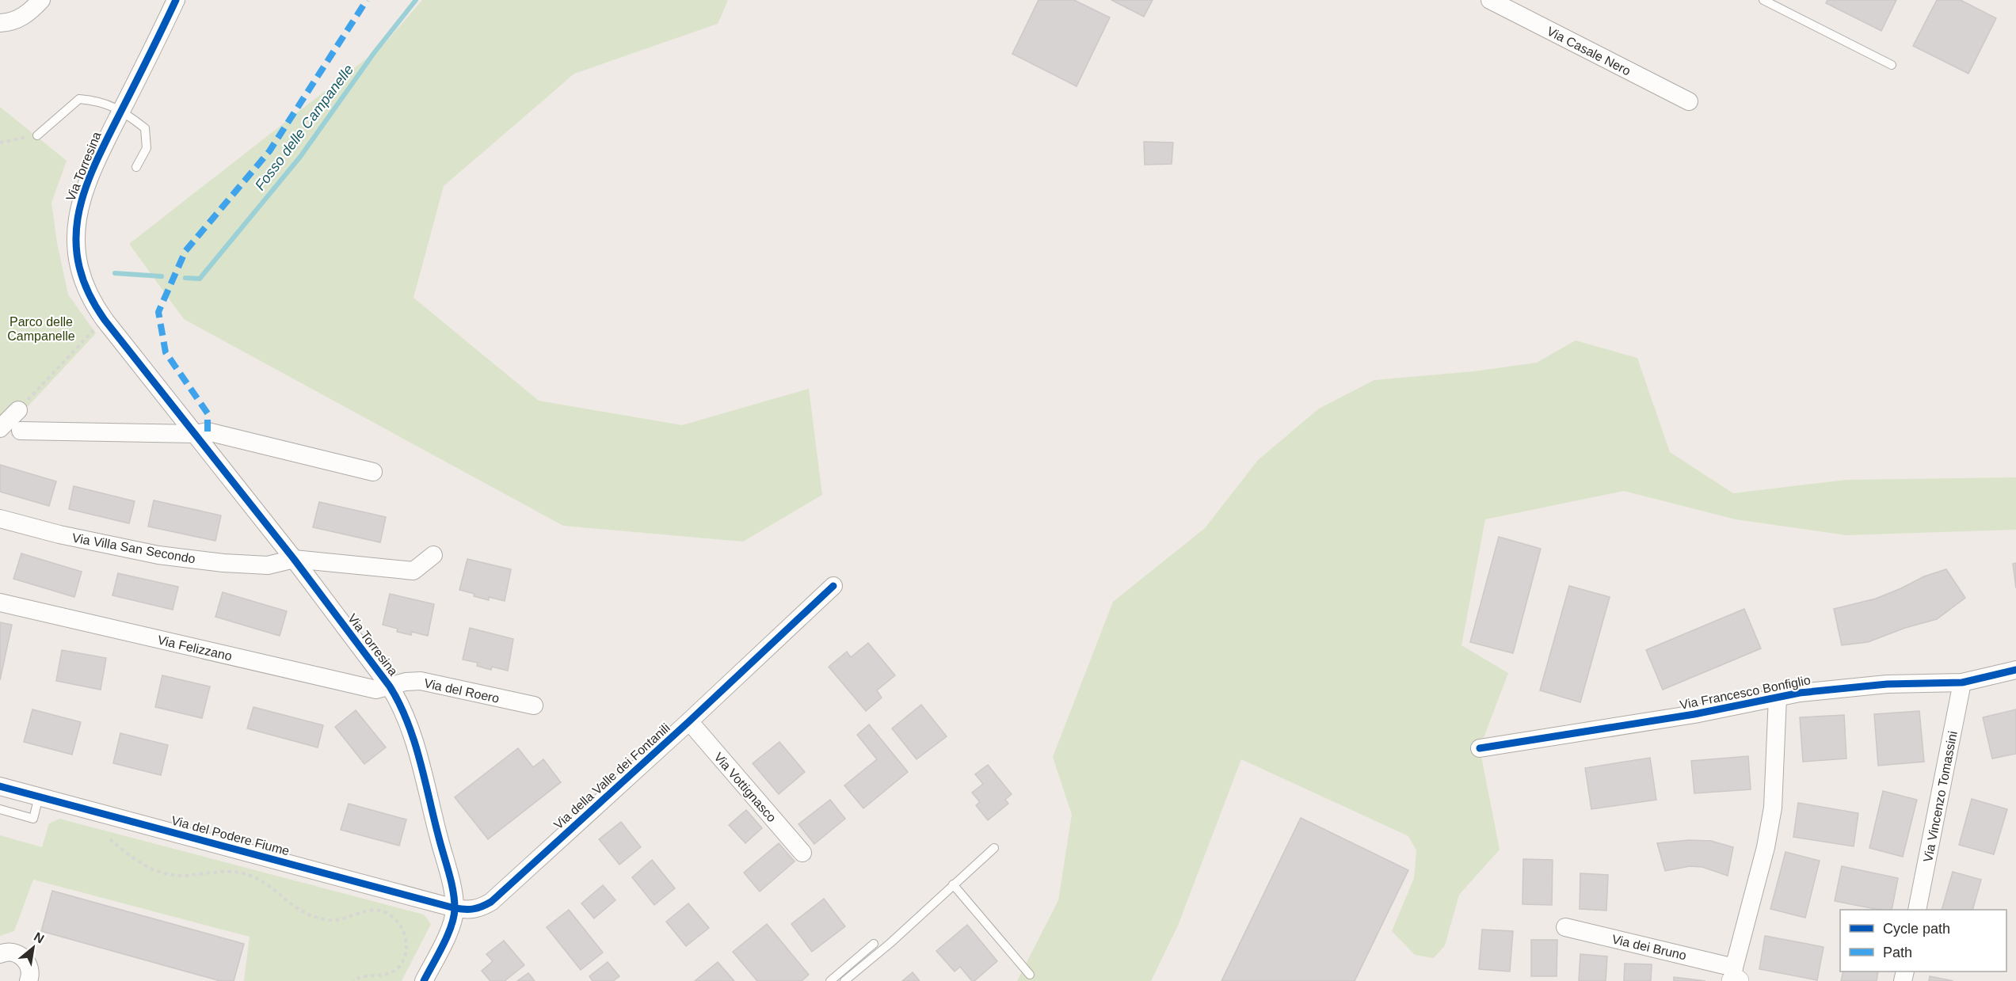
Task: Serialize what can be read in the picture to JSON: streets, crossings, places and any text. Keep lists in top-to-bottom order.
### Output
{
  "streets": {
    "street": [
      "Via Casale Nero",
      "Via Torresina",
      "Via Villa San Secondo",
      "Via Felizzano",
      "Via del Roero",
      "Via Francesco Bonfiglio",
      "Via della Valle dei Fontanili",
      "Via Vottignasco",
      "Via Vincenzo Tomassini",
      "Via del Podere Fiume",
      "Via dei Bruno"
    ]
  },
  "crossings": [
    ["Via Torresina", "Via Villa San Secondo"],
    ["Via Torresina", "Via Felizzano"],
    ["Via Torresina", "Via del Roero"],
    ["Via Torresina", "Via della Valle dei Fontanili"],
    ["Via Torresina", "Via del Podere Fiume"],
    ["Via Felizzano", "Via del Roero"],
    ["Via Francesco Bonfiglio", "Via Vincenzo Tomassini"],
    ["Via della Valle dei Fontanili", "Via Vottignasco"],
    ["Via della Valle dei Fontanili", "Via del Podere Fiume"]
  ],
  "water": ["Fosso delle Campanelle"],
  "parks": ["Parco delle Campanelle"],
  "legend": ["Cycle path", "Path"],
  "north": "top right"
}
